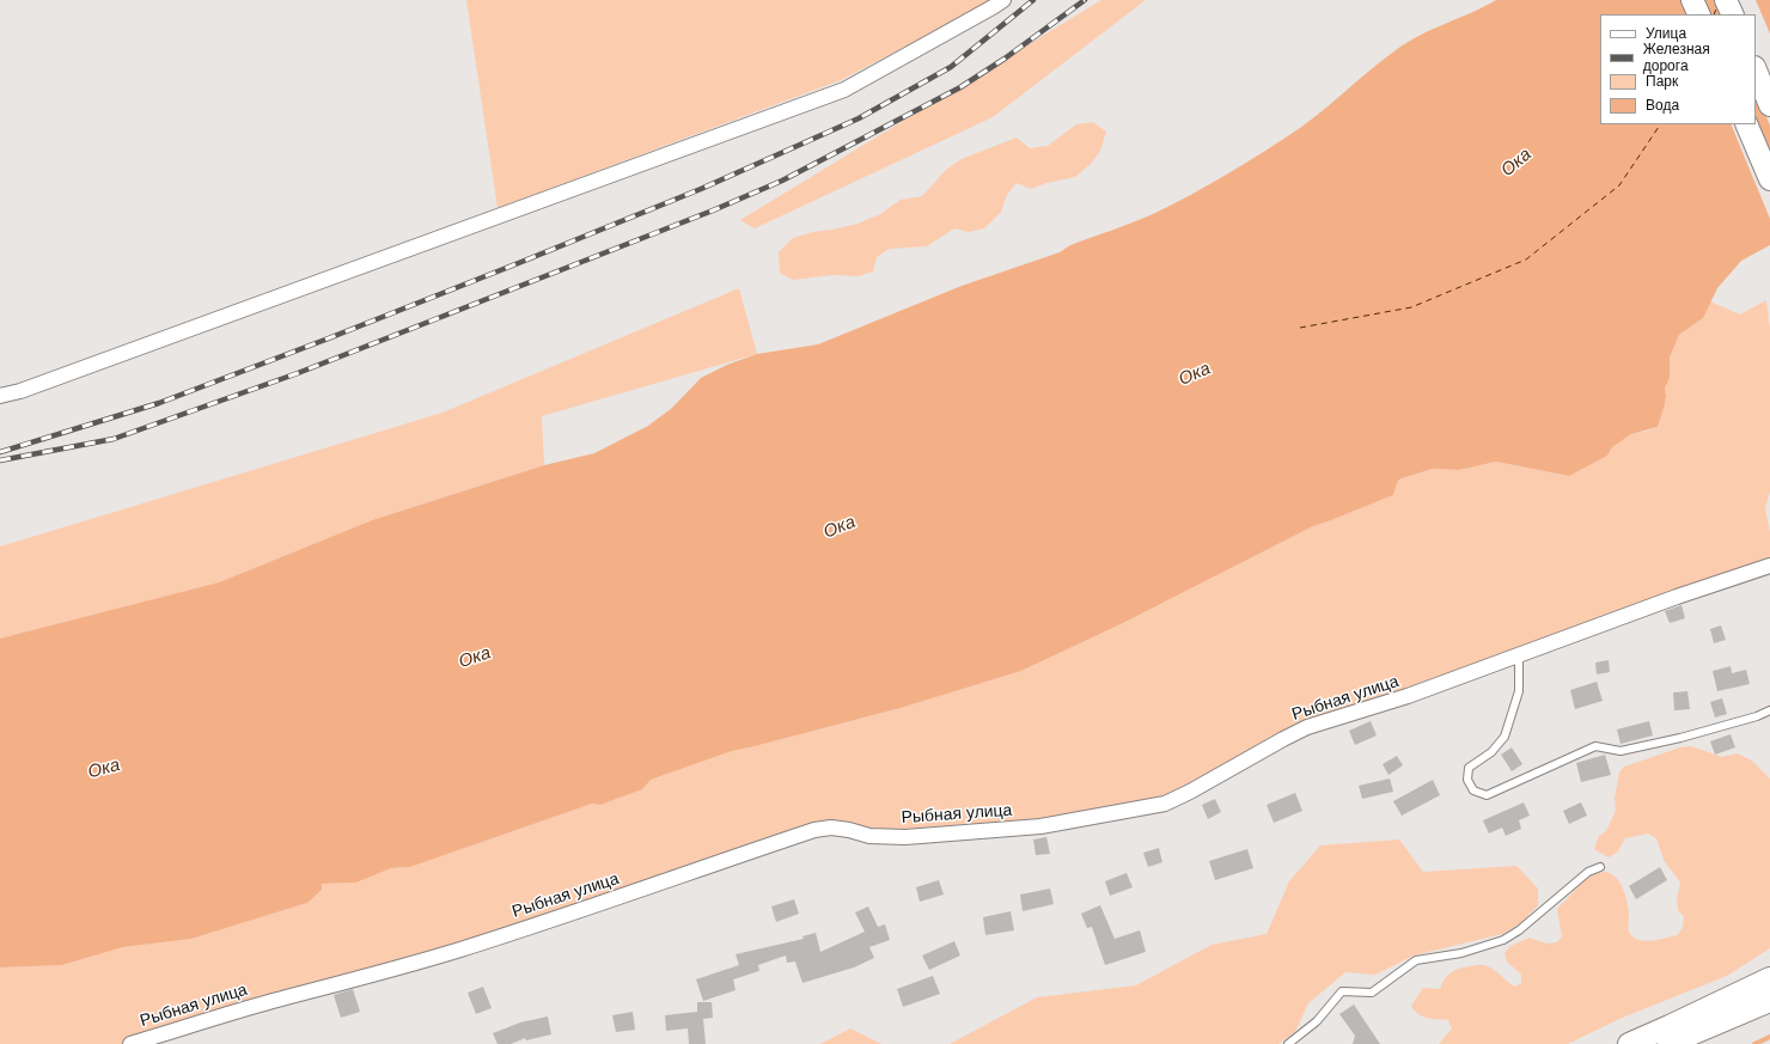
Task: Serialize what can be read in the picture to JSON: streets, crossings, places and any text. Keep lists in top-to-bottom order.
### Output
{
  "streets": {
    "street": ["Рыбная улица"]
  },
  "water": ["Ока"],
  "legend": [
    "Улица",
    "Железная дорога",
    "Парк",
    "Вода"
  ]
}
